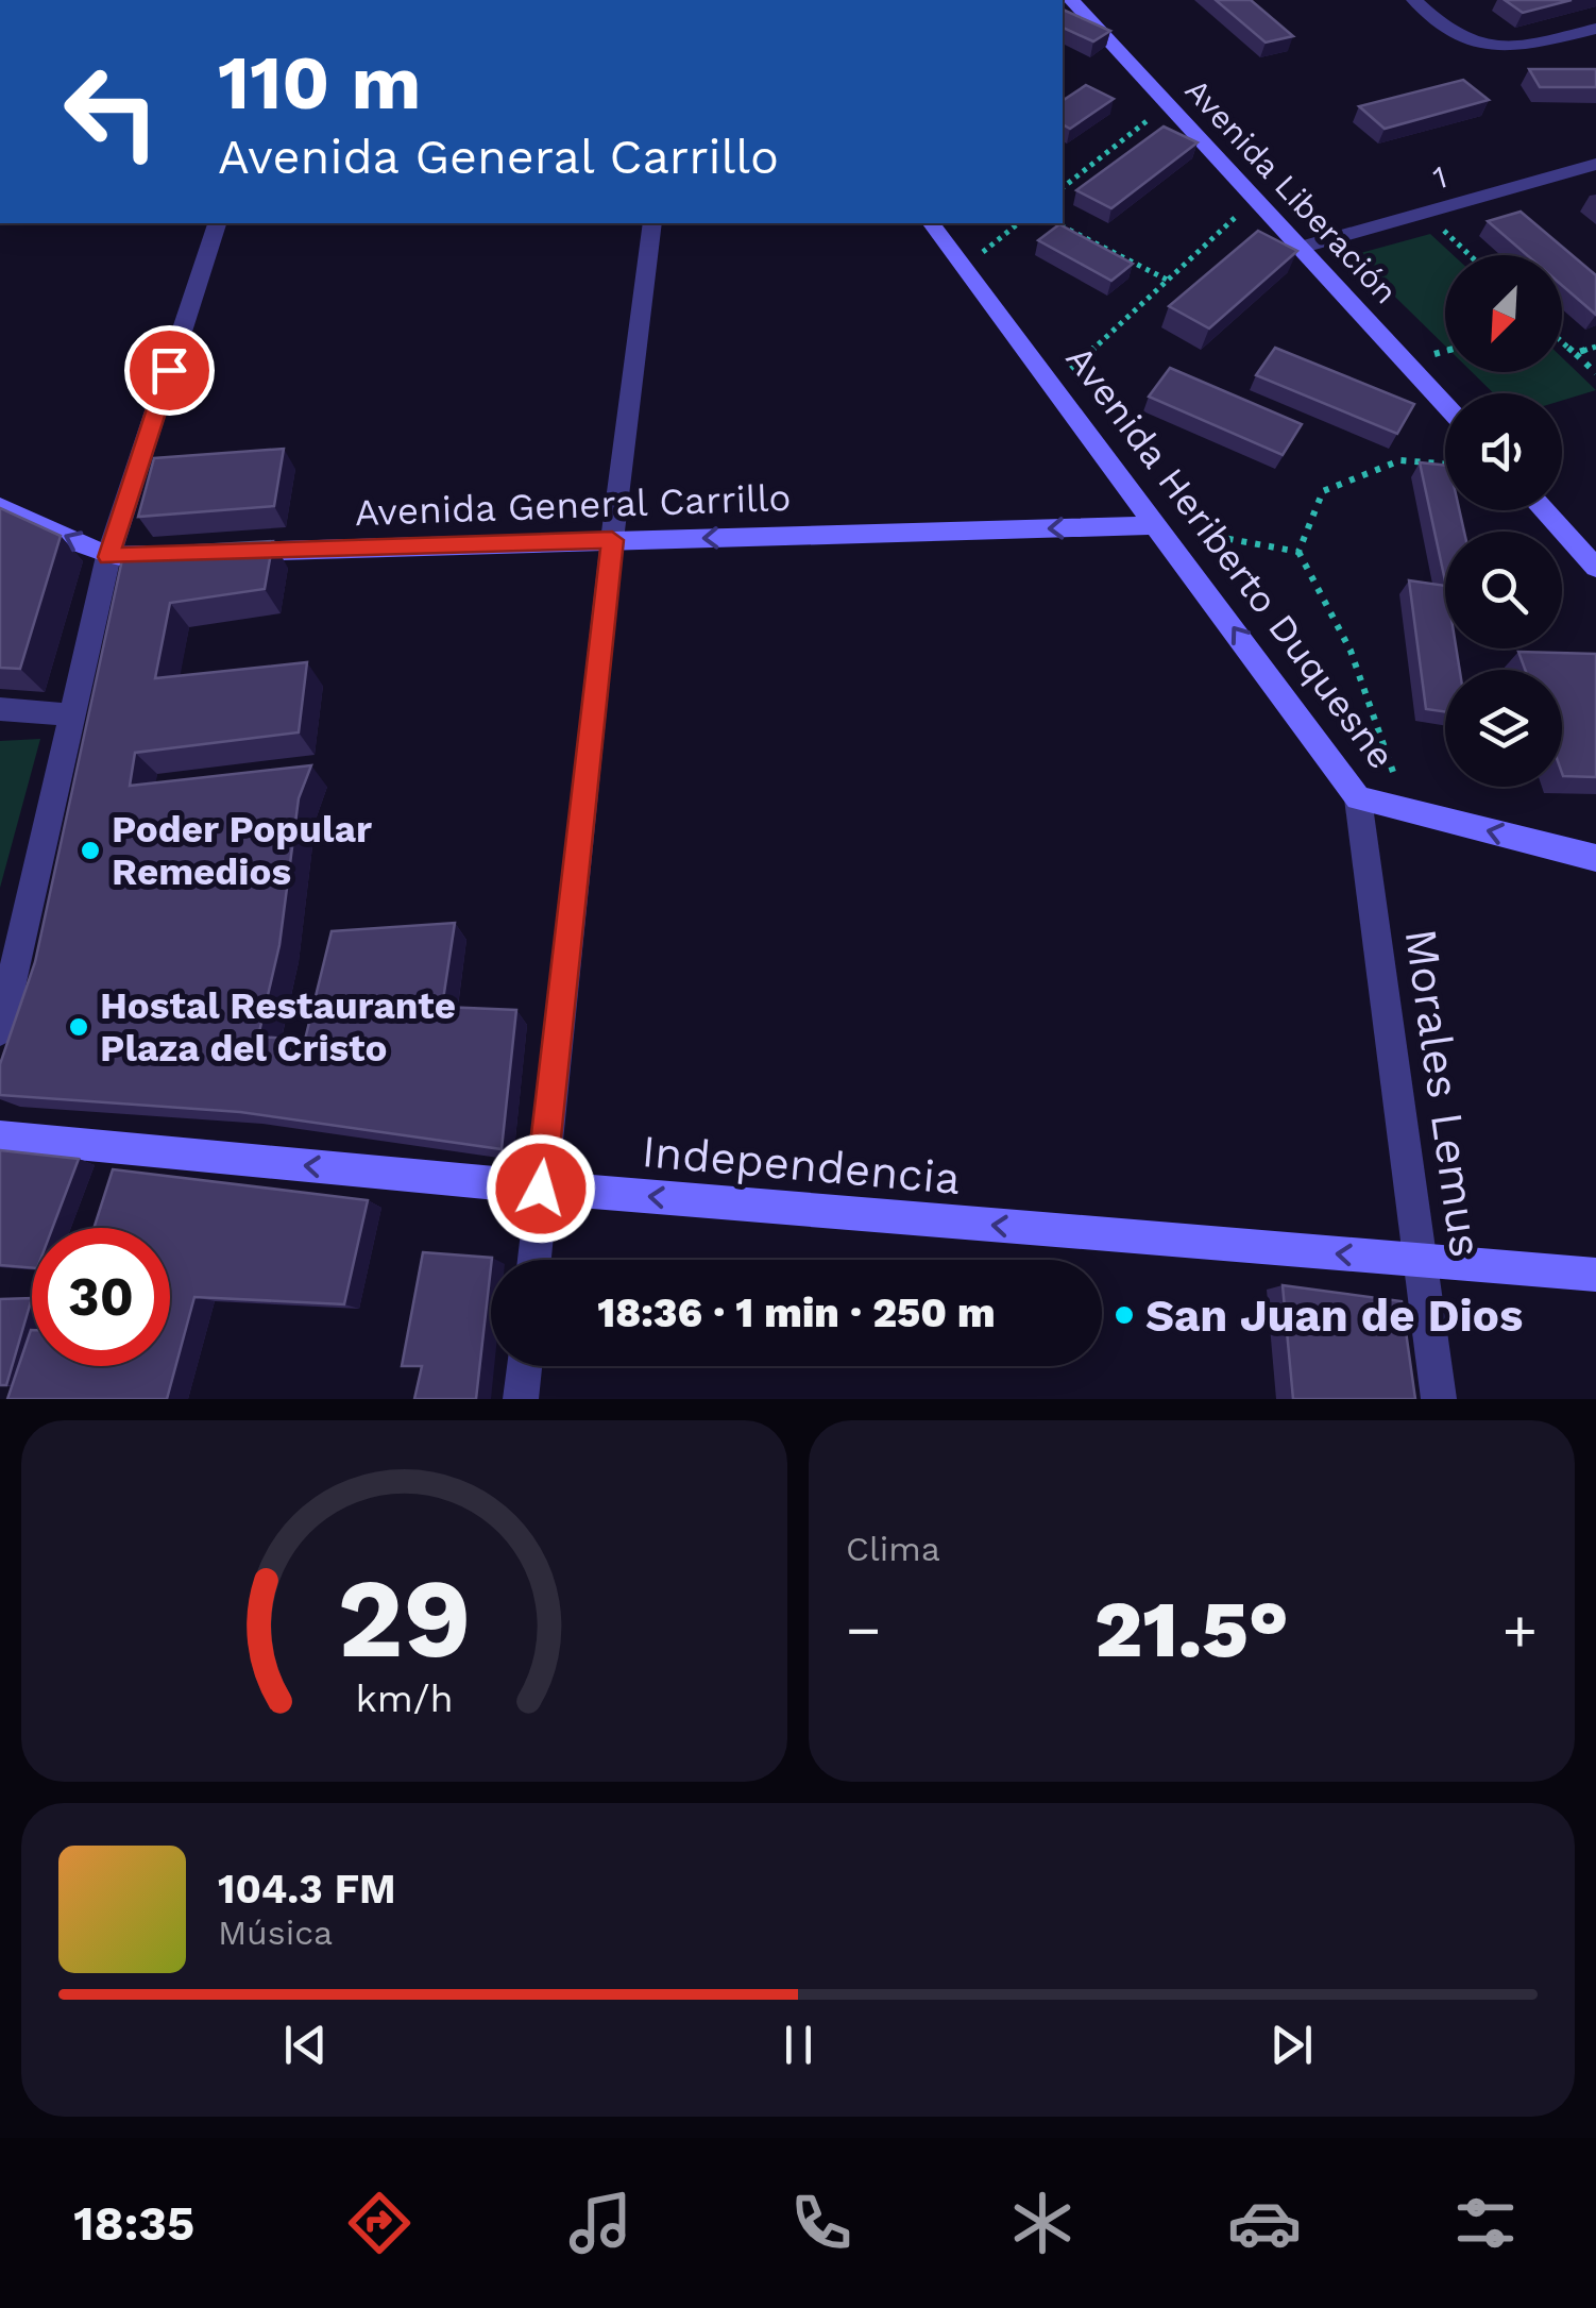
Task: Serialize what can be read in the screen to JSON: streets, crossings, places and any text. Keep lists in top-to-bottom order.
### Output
{
  "streets": {
    "street": [
      "1",
      "Avenida Liberación",
      "Avenida General Carrillo",
      "Avenida Heriberto Duquesne",
      "Morales Lemus",
      "Independencia"
    ]
  },
  "crossings": [
    ["1", "Avenida Liberación"],
    ["Avenida General Carrillo", "Avenida Heriberto Duquesne"],
    ["Avenida Heriberto Duquesne", "Morales Lemus"],
    ["Morales Lemus", "Independencia"]
  ],
  "one_way": ["Avenida General Carrillo", "Avenida Heriberto Duquesne", "Independencia"],
  "places": ["Poder Popular Remedios", "Hostal Restaurante Plaza del Cristo", "San Juan de Dios"],
  "north": "bottom left",
  "page": {
    "turn": ["110 m", "Avenida General Carrillo"],
    "limit": "30",
    "trip": "18:36 · 1 min · 250 m",
    "tile": "Clima",
    "heat": ["−", "21.5°", "+"],
    "song": ["104.3 FM", "Música"],
    "tabs": "18:35",
    "gauge": ["29", "km/h"]
  }
}
